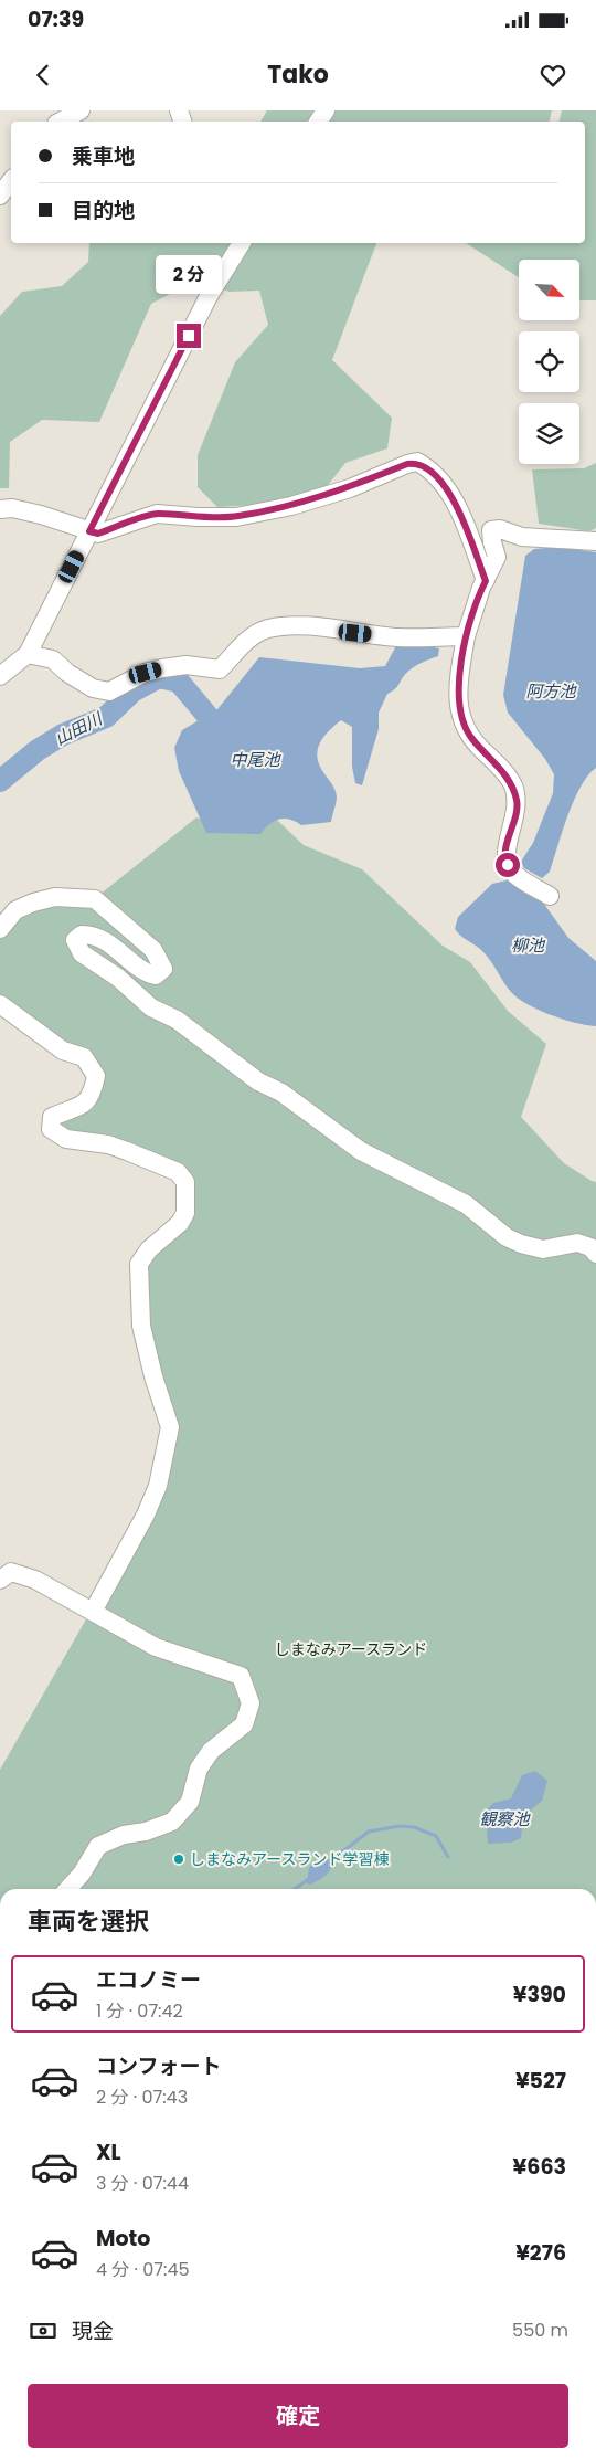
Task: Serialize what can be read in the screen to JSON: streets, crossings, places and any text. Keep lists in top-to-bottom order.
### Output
{
  "water": [
    "阿方池",
    "山田川",
    "中尾池",
    "柳池",
    "観察池"
  ],
  "parks": ["しまなみアースランド"],
  "places": ["しまなみアースランド学習棟"],
  "north": "bottom right",
  "page": {
    "status": "07:39",
    "header": "Tako",
    "banner": ["乗車地", "目的地"],
    "bubble": "2 分",
    "heading": "車両を選択",
    "list": [
      {
        "name": "エコノミー",
        "note": "1 分 · 07:42",
        "value": "¥390"
      },
      {
        "name": "コンフォート",
        "note": "2 分 · 07:43",
        "value": "¥527"
      },
      {
        "name": "XL",
        "note": "3 分 · 07:44",
        "value": "¥663"
      },
      {
        "name": "Moto",
        "note": "4 分 · 07:45",
        "value": "¥276"
      }
    ],
    "pay": ["現金", "550 m"],
    "buttons": "確定"
  }
}
